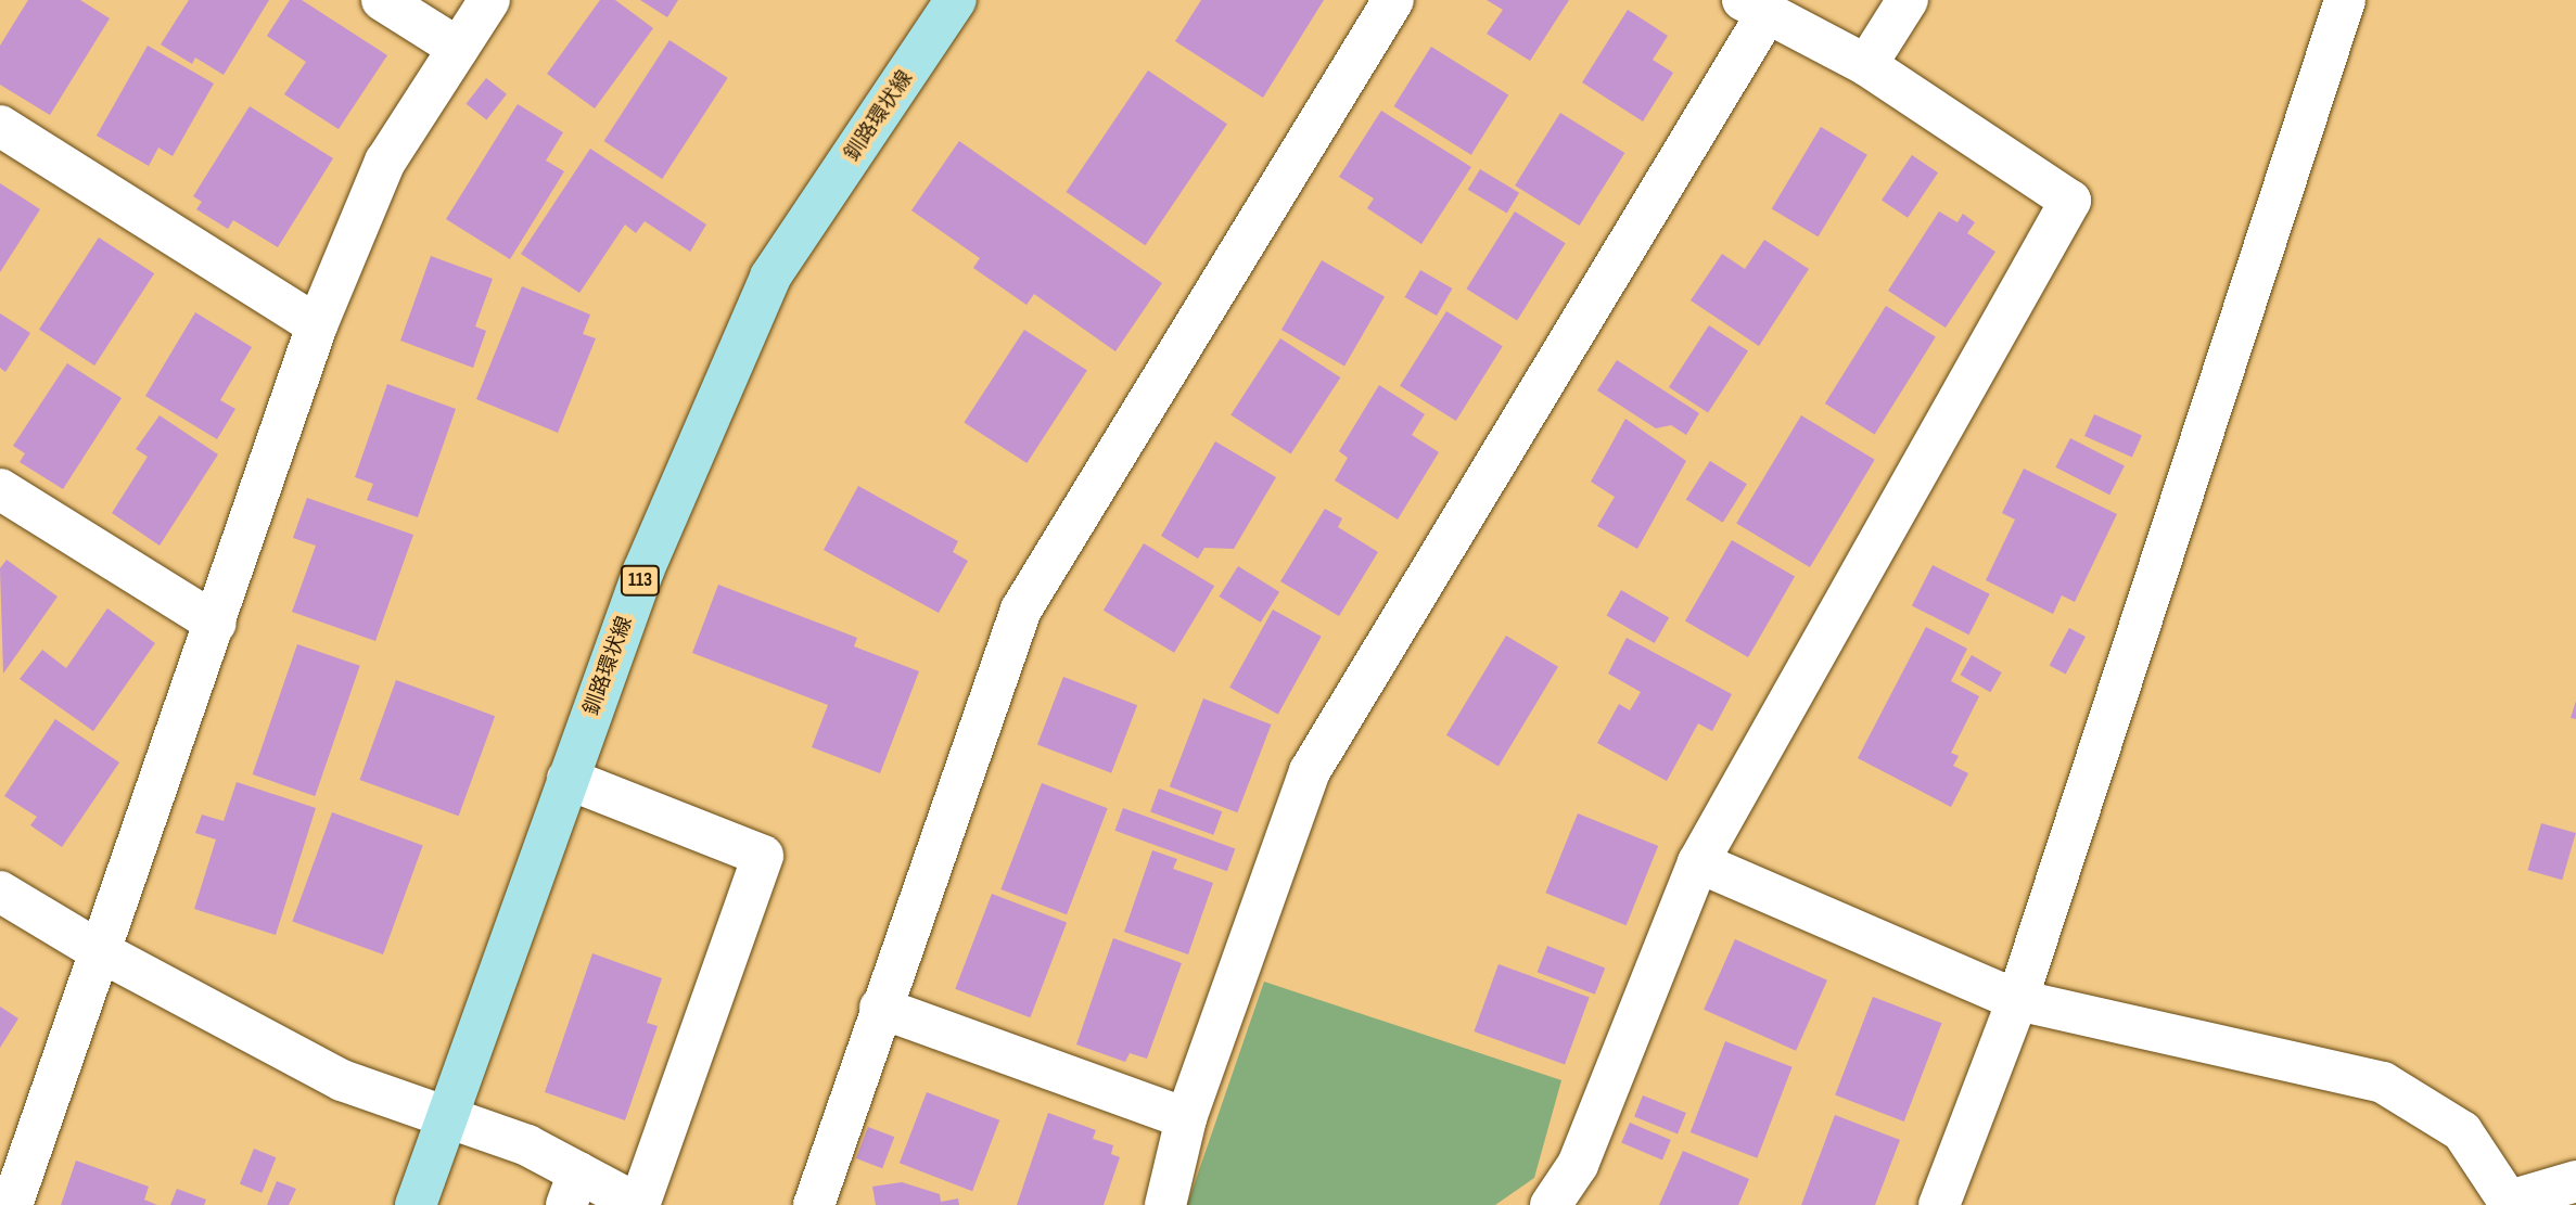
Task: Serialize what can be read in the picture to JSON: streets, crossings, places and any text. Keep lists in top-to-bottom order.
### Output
{
  "streets": {
    "main road": ["釧路環状線", "113"]
  }
}
